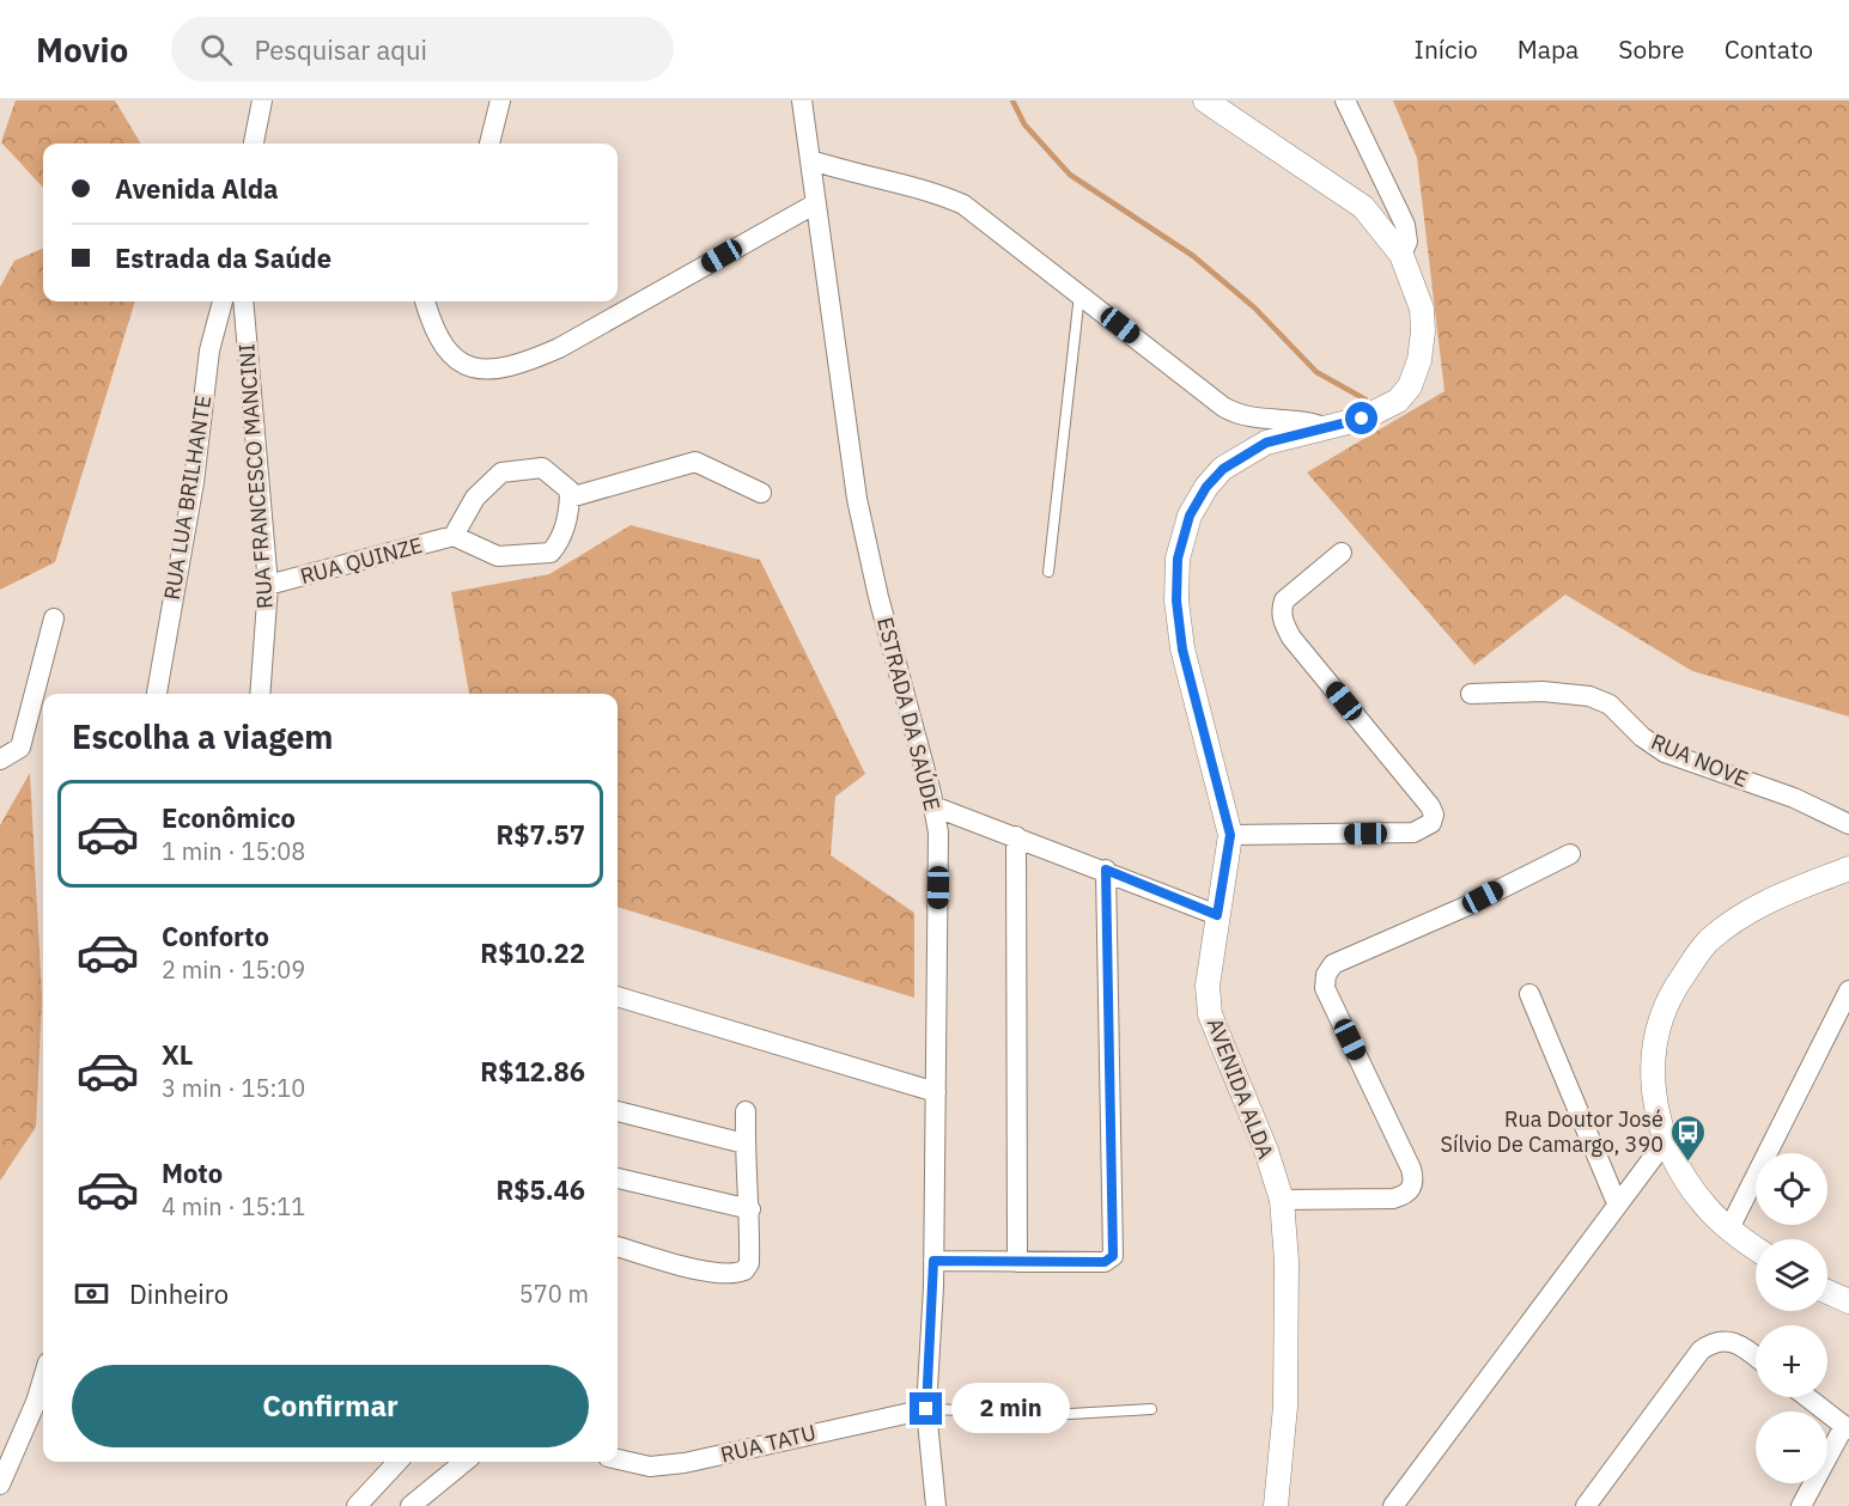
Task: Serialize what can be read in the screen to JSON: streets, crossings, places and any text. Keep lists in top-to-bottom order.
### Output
{
  "streets": {
    "street": [
      "RUA FRANCESCO MANCINI",
      "RUA LUA BRILHANTE",
      "RUA QUINZE",
      "ESTRADA DA SAÚDE",
      "RUA NOVE",
      "AVENIDA ALDA",
      "RUA TATU"
    ]
  },
  "crossings": [
    ["RUA FRANCESCO MANCINI", "RUA QUINZE"],
    ["ESTRADA DA SAÚDE", "RUA TATU"]
  ],
  "places": {
    "bus stop": ["Rua Doutor José Sílvio De Camargo, 390"]
  },
  "page": {
    "header": "Movio",
    "search": "Pesquisar aqui",
    "nav": [
      "Início",
      "Mapa",
      "Sobre",
      "Contato"
    ],
    "banner": ["Avenida Alda", "Estrada da Saúde"],
    "heading": "Escolha a viagem",
    "list": [
      {
        "name": "Econômico",
        "note": "1 min · 15:08",
        "value": "R$7.57"
      },
      {
        "name": "Conforto",
        "note": "2 min · 15:09",
        "value": "R$10.22"
      },
      {
        "name": "XL",
        "note": "3 min · 15:10",
        "value": "R$12.86"
      },
      {
        "name": "Moto",
        "note": "4 min · 15:11",
        "value": "R$5.46"
      }
    ],
    "map_buttons": ["+", "−"],
    "pay": ["Dinheiro", "570 m"],
    "buttons": "Confirmar",
    "bubble": "2 min"
  }
}
